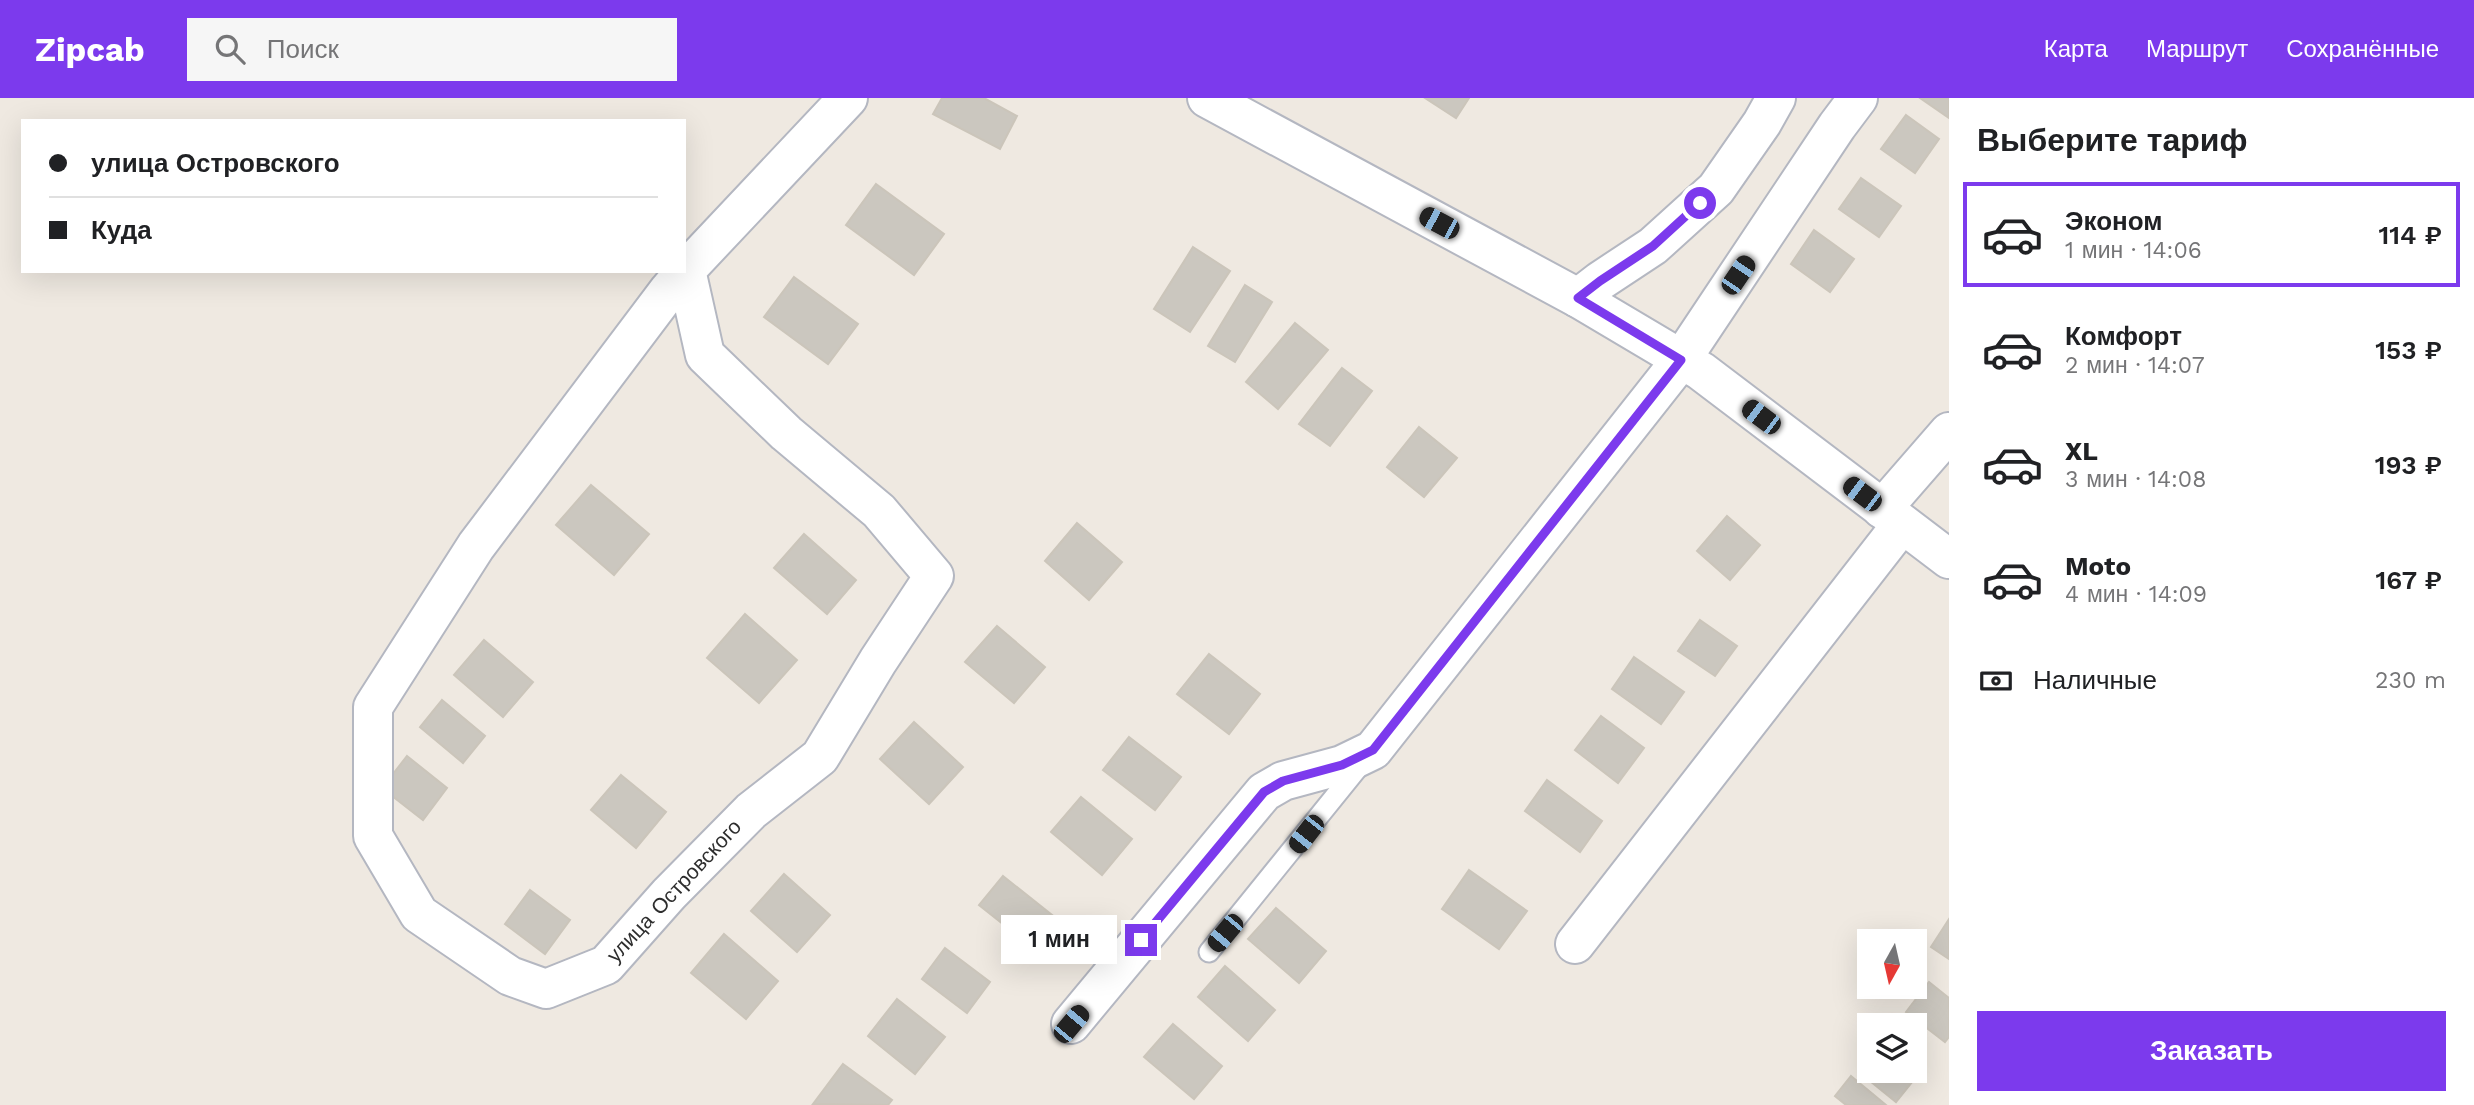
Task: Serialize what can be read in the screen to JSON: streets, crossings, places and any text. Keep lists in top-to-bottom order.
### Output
{
  "streets": {
    "street": ["улица Островского"]
  },
  "north": "bottom",
  "page": {
    "header": "Zipcab",
    "search": "Поиск",
    "nav": ["Карта", "Маршрут", "Сохранённые"],
    "heading": "Выберите тариф",
    "banner": ["улица Островского", "Куда"],
    "list": [
      {
        "name": "Эконом",
        "note": "1 мин · 14:06",
        "value": "114 ₽"
      },
      {
        "name": "Комфорт",
        "note": "2 мин · 14:07",
        "value": "153 ₽"
      },
      {
        "name": "XL",
        "note": "3 мин · 14:08",
        "value": "193 ₽"
      },
      {
        "name": "Moto",
        "note": "4 мин · 14:09",
        "value": "167 ₽"
      }
    ],
    "pay": ["Наличные", "230 m"],
    "bubble": "1 мин",
    "buttons": "Заказать"
  }
}
